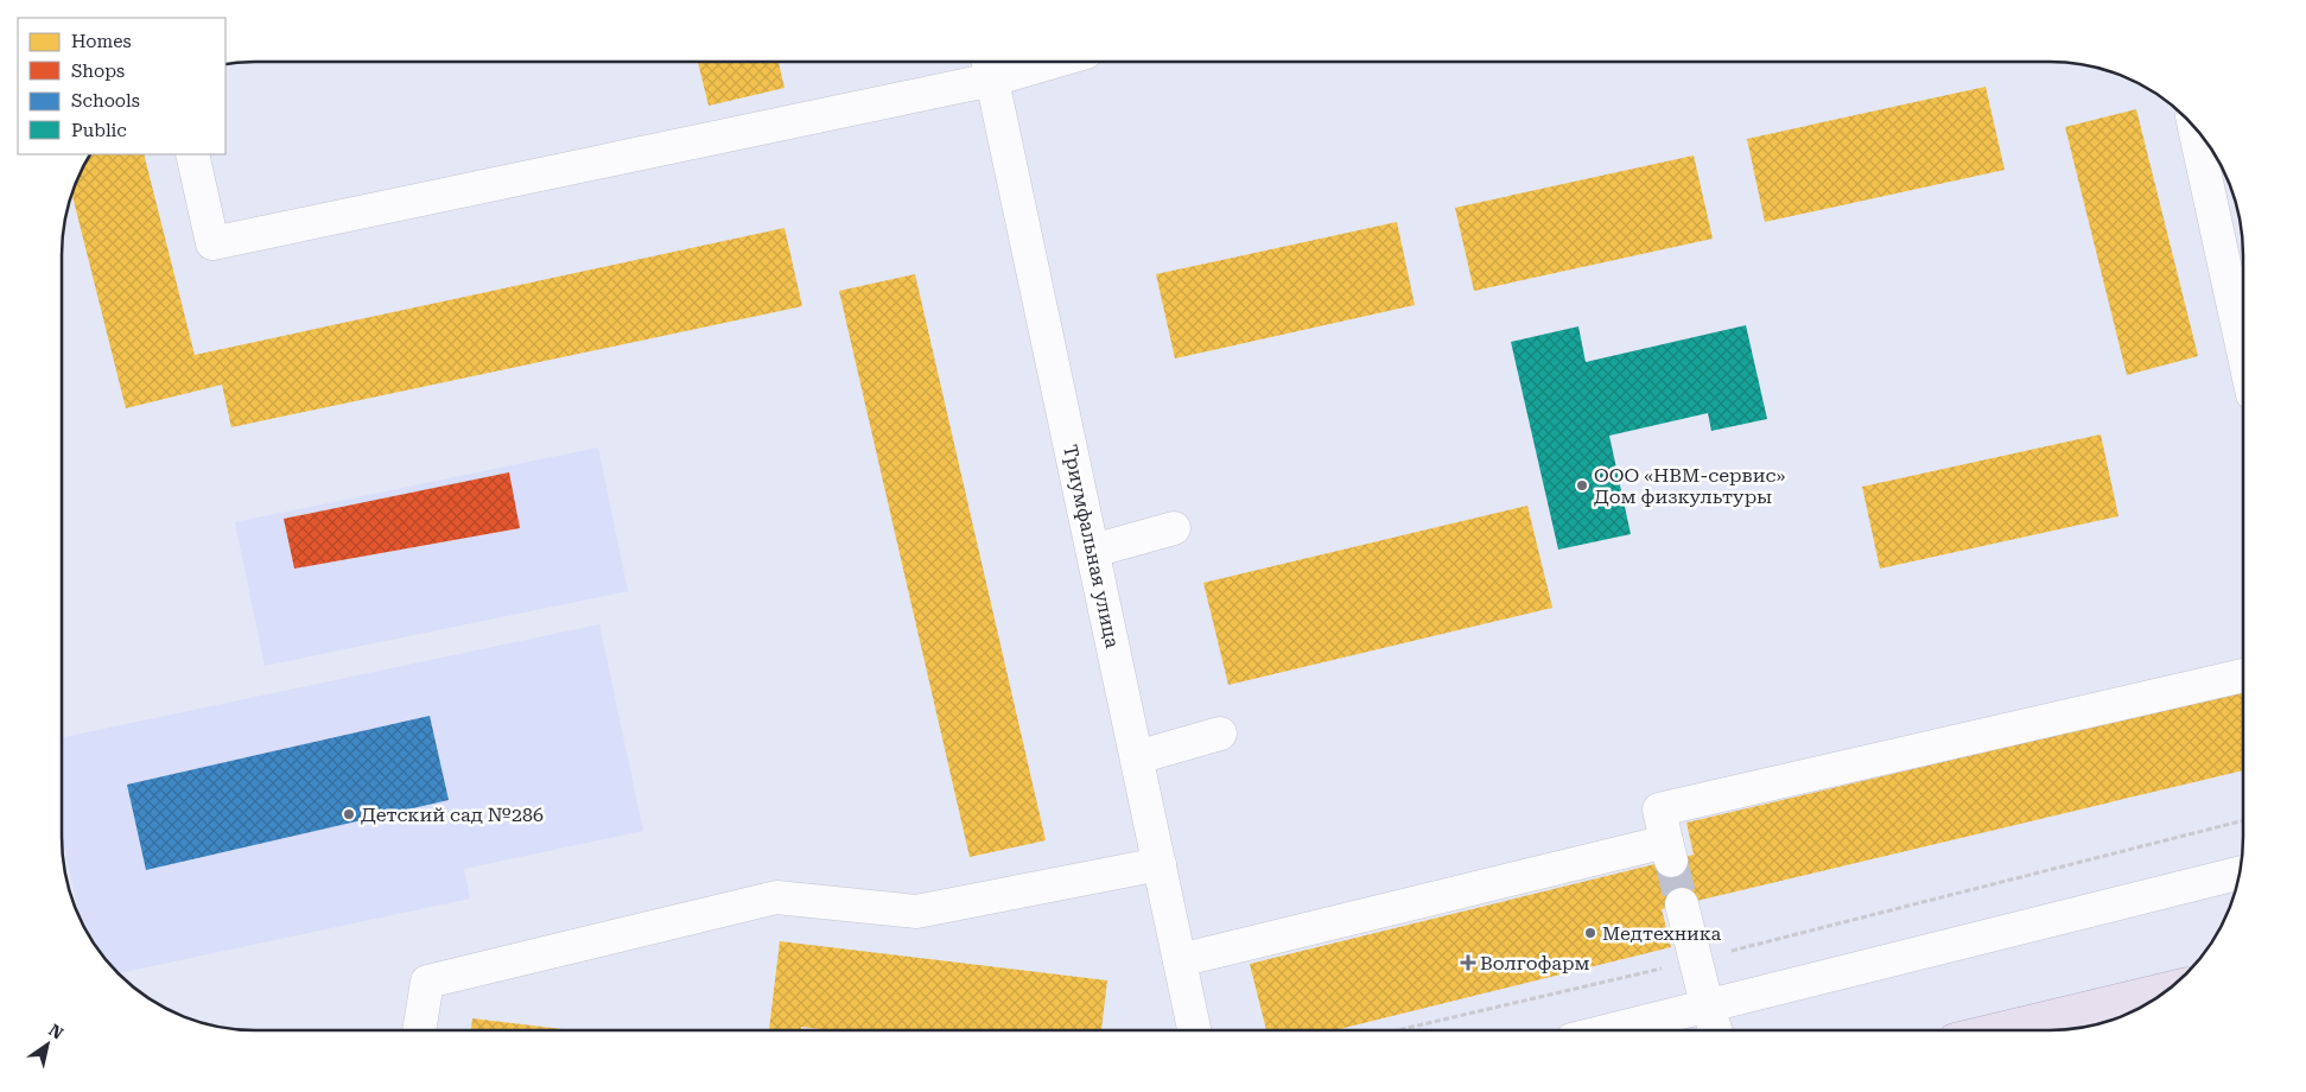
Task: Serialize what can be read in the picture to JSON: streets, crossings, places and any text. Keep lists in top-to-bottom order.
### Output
{
  "streets": {
    "street": ["Триумфальная улица"]
  },
  "places": {
    "other": ["ООО «НВМ-сервис» Дом физкультуры", "Детский сад №286", "Медтехника"],
    "health": ["Волгофарм"]
  },
  "legend": [
    "Homes",
    "Shops",
    "Schools",
    "Public"
  ],
  "north": "top right"
}
